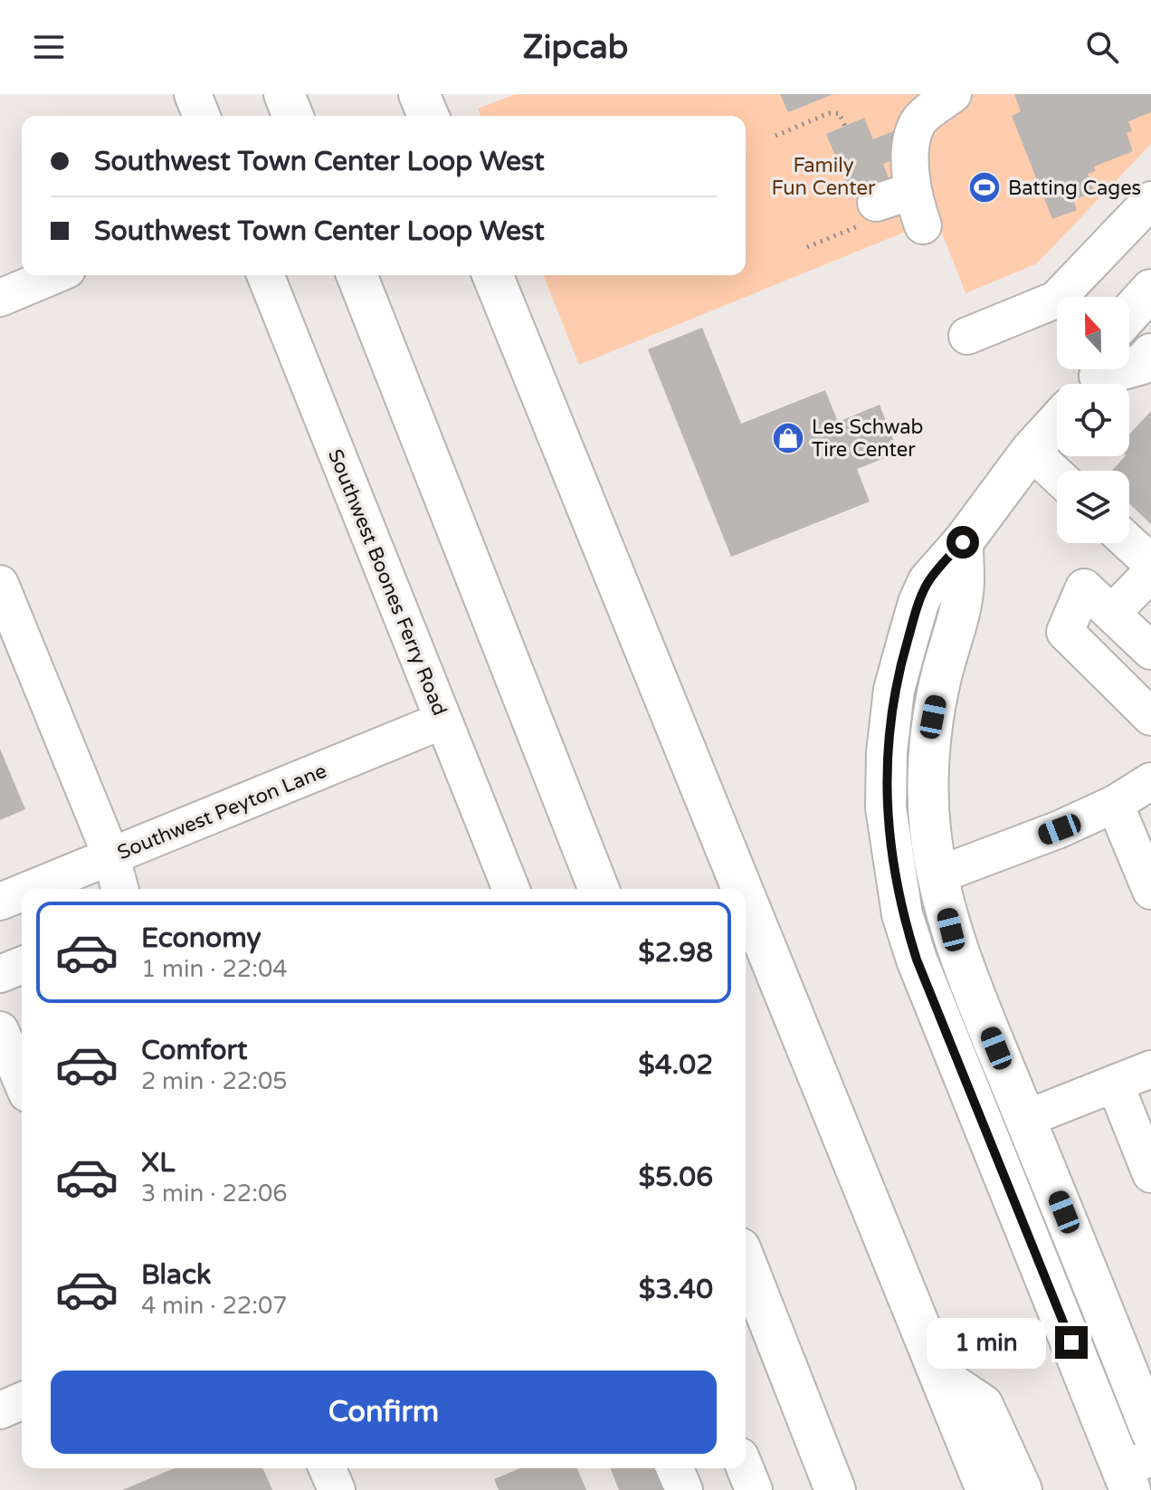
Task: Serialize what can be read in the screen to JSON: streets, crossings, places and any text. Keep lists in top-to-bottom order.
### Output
{
  "streets": {
    "street": ["Southwest Boones Ferry Road", "Southwest Peyton Lane"]
  },
  "crossings": [
    ["Southwest Boones Ferry Road", "Southwest Peyton Lane"]
  ],
  "parks": ["Family Fun Center"],
  "places": {
    "sports": ["Batting Cages"],
    "shop": ["Les Schwab Tire Center"]
  },
  "north": "top",
  "page": {
    "header": "Zipcab",
    "banner": ["Southwest Town Center Loop West", "Southwest Town Center Loop West"],
    "list": [
      {
        "name": "Economy",
        "note": "1 min · 22:04",
        "value": "$2.98"
      },
      {
        "name": "Comfort",
        "note": "2 min · 22:05",
        "value": "$4.02"
      },
      {
        "name": "XL",
        "note": "3 min · 22:06",
        "value": "$5.06"
      },
      {
        "name": "Black",
        "note": "4 min · 22:07",
        "value": "$3.40"
      }
    ],
    "bubble": "1 min",
    "buttons": "Confirm"
  }
}
